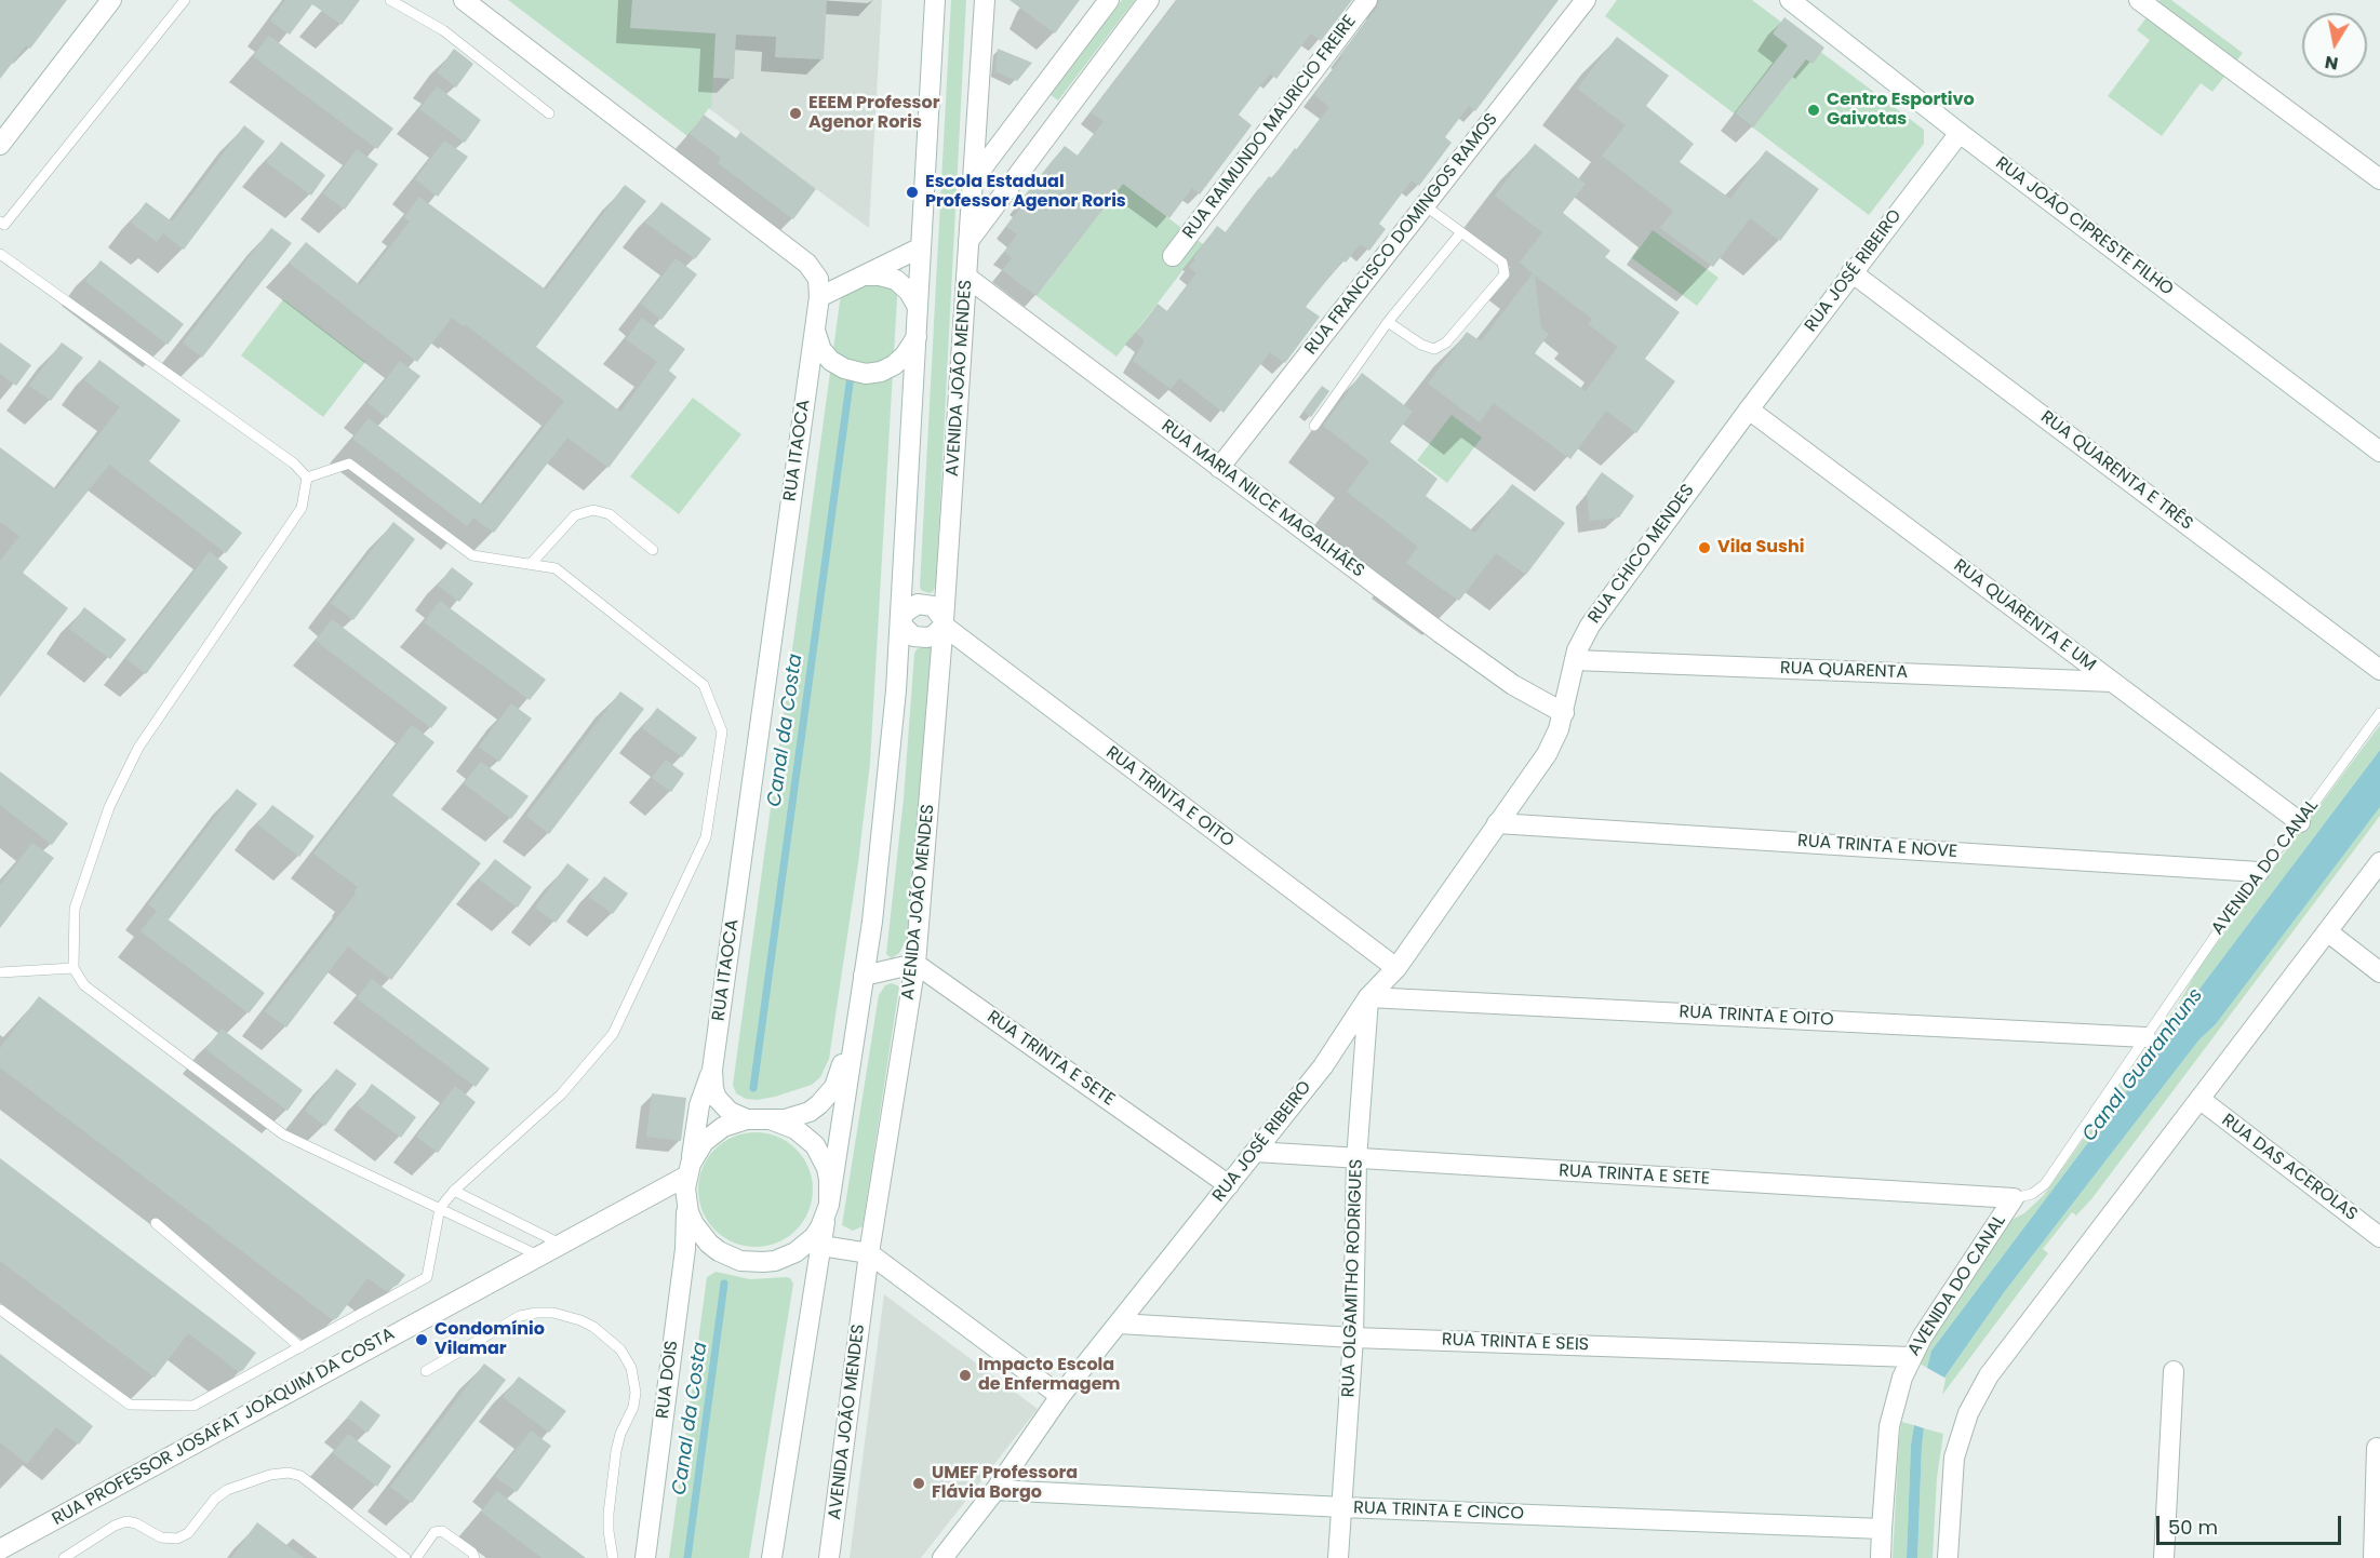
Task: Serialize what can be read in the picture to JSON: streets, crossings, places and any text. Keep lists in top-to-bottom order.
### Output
{
  "streets": {
    "street": [
      "RUA RAIMUNDO MAURICIO FREIRE",
      "RUA JOÃO CIPRESTE FILHO",
      "RUA FRANCISCO DOMINGOS RAMOS",
      "RUA JOSÉ RIBEIRO",
      "AVENIDA JOÃO MENDES",
      "RUA ITAOCA",
      "RUA QUARENTA E TRÊS",
      "RUA MARIA NILCE MAGALHÃES",
      "RUA CHICO MENDES",
      "RUA QUARENTA E UM",
      "RUA QUARENTA",
      "RUA TRINTA E OITO",
      "RUA TRINTA E NOVE",
      "AVENIDA DO CANAL",
      "RUA TRINTA E SETE",
      "RUA DAS ACEROLAS",
      "RUA OLGAMITHO RODRIGUES",
      "RUA TRINTA E SEIS",
      "RUA DOIS",
      "RUA PROFESSOR JOSAFAT JOAQUIM DA COSTA",
      "RUA TRINTA E CINCO"
    ]
  },
  "crossings": [
    ["RUA JOÃO CIPRESTE FILHO", "RUA JOSÉ RIBEIRO"],
    ["RUA FRANCISCO DOMINGOS RAMOS", "RUA MARIA NILCE MAGALHÃES"],
    ["RUA JOSÉ RIBEIRO", "RUA QUARENTA E TRÊS"],
    ["RUA JOSÉ RIBEIRO", "RUA MARIA NILCE MAGALHÃES"],
    ["RUA JOSÉ RIBEIRO", "RUA CHICO MENDES"],
    ["RUA JOSÉ RIBEIRO", "RUA QUARENTA E UM"],
    ["RUA JOSÉ RIBEIRO", "RUA TRINTA E OITO"],
    ["RUA JOSÉ RIBEIRO", "RUA TRINTA E NOVE"],
    ["RUA JOSÉ RIBEIRO", "RUA TRINTA E SETE"],
    ["RUA JOSÉ RIBEIRO", "RUA OLGAMITHO RODRIGUES"],
    ["RUA JOSÉ RIBEIRO", "RUA TRINTA E SEIS"],
    ["RUA JOSÉ RIBEIRO", "RUA TRINTA E CINCO"],
    ["AVENIDA JOÃO MENDES", "RUA MARIA NILCE MAGALHÃES"],
    ["AVENIDA JOÃO MENDES", "RUA TRINTA E OITO"],
    ["AVENIDA JOÃO MENDES", "RUA TRINTA E SETE"],
    ["RUA MARIA NILCE MAGALHÃES", "RUA CHICO MENDES"],
    ["RUA CHICO MENDES", "RUA QUARENTA E UM"],
    ["RUA CHICO MENDES", "RUA QUARENTA"],
    ["RUA QUARENTA E UM", "RUA QUARENTA"],
    ["RUA QUARENTA E UM", "AVENIDA DO CANAL"],
    ["RUA TRINTA E OITO", "AVENIDA DO CANAL"],
    ["RUA TRINTA E OITO", "RUA OLGAMITHO RODRIGUES"],
    ["RUA TRINTA E NOVE", "AVENIDA DO CANAL"],
    ["AVENIDA DO CANAL", "RUA TRINTA E SETE"],
    ["AVENIDA DO CANAL", "RUA TRINTA E SEIS"],
    ["AVENIDA DO CANAL", "RUA TRINTA E CINCO"],
    ["RUA TRINTA E SETE", "RUA OLGAMITHO RODRIGUES"],
    ["RUA OLGAMITHO RODRIGUES", "RUA TRINTA E SEIS"],
    ["RUA OLGAMITHO RODRIGUES", "RUA TRINTA E CINCO"],
    ["RUA DOIS", "RUA PROFESSOR JOSAFAT JOAQUIM DA COSTA"]
  ],
  "water": ["Canal da Costa", "Canal Guaranhuns"],
  "places": [
    "Centro Esportivo Gaivotas",
    "EEEM Professor Agenor Roris",
    "Escola Estadual Professor Agenor Roris",
    "Vila Sushi",
    "Condomínio Vilamar",
    "Impacto Escola de Enfermagem",
    "UMEF Professora Flávia Borgo"
  ],
  "scale_bar": "50 m",
  "north": "bottom"
}
